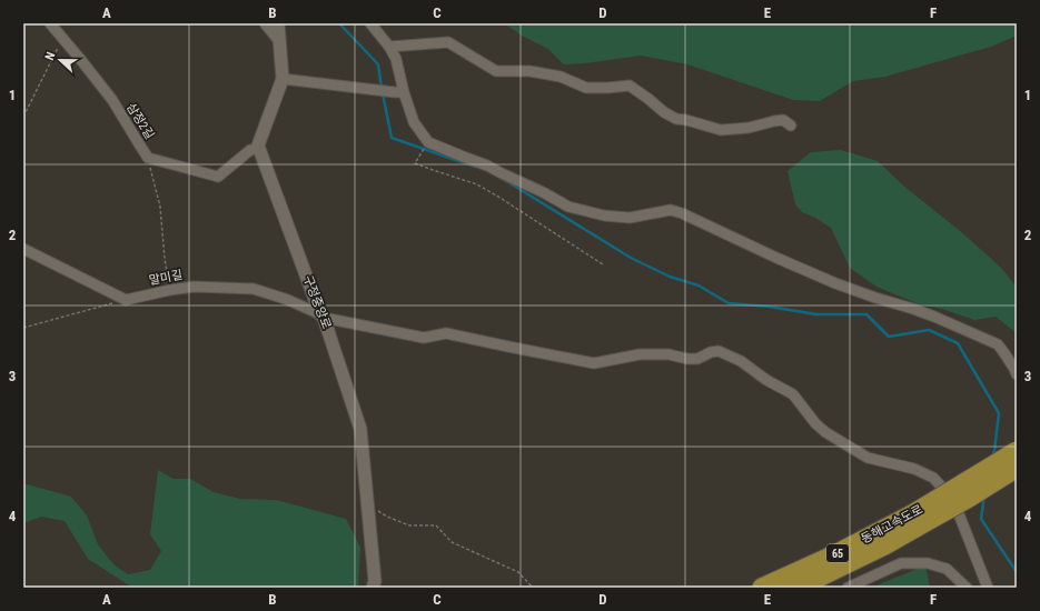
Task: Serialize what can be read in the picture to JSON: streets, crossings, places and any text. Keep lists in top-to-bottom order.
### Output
{
  "streets": {
    "highway": ["동해고속도로", "65"],
    "street": ["삼정2길", "말미길", "구정중앙로"]
  },
  "crossings": [
    ["삼정2길", "구정중앙로"],
    ["말미길", "구정중앙로"]
  ],
  "north": "left",
  "grid": {
    "columns": [
      "A",
      "B",
      "C",
      "D",
      "E",
      "F"
    ],
    "rows": [
      "1",
      "2",
      "3",
      "4"
    ]
  }
}
